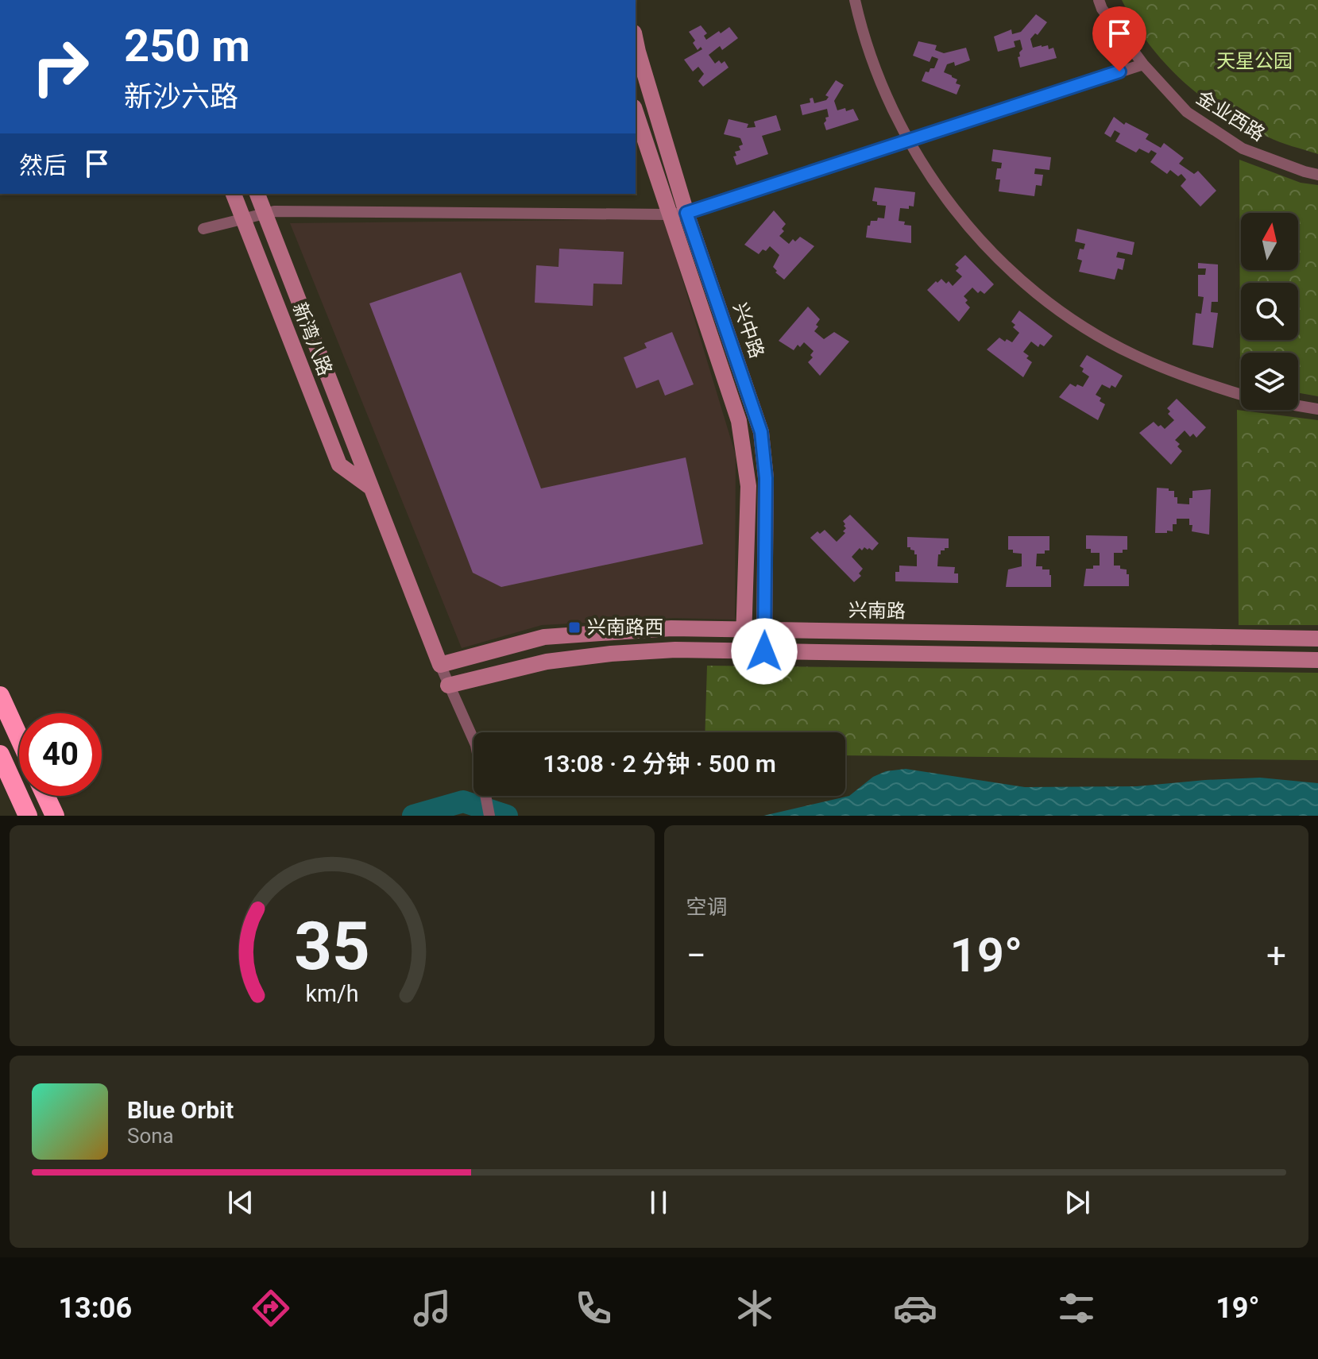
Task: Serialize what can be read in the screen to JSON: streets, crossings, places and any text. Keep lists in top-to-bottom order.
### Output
{
  "streets": {
    "street": [
      "金业西路",
      "兴中路",
      "新湾八路",
      "兴南路"
    ]
  },
  "crossings": [
    ["兴中路", "兴南路"],
    ["新湾八路", "兴南路"]
  ],
  "parks": ["天星公园"],
  "places": {
    "transit": ["兴南路西"]
  },
  "north": "top",
  "page": {
    "turn": ["250 m", "新沙六路"],
    "then": "然后",
    "limit": "40",
    "trip": "13:08 · 2 分钟 · 500 m",
    "tile": "空调",
    "heat": ["−", "19°", "+"],
    "song": ["Blue Orbit", "Sona"],
    "tabs": ["13:06", "19°"],
    "gauge": ["35", "km/h"]
  }
}
